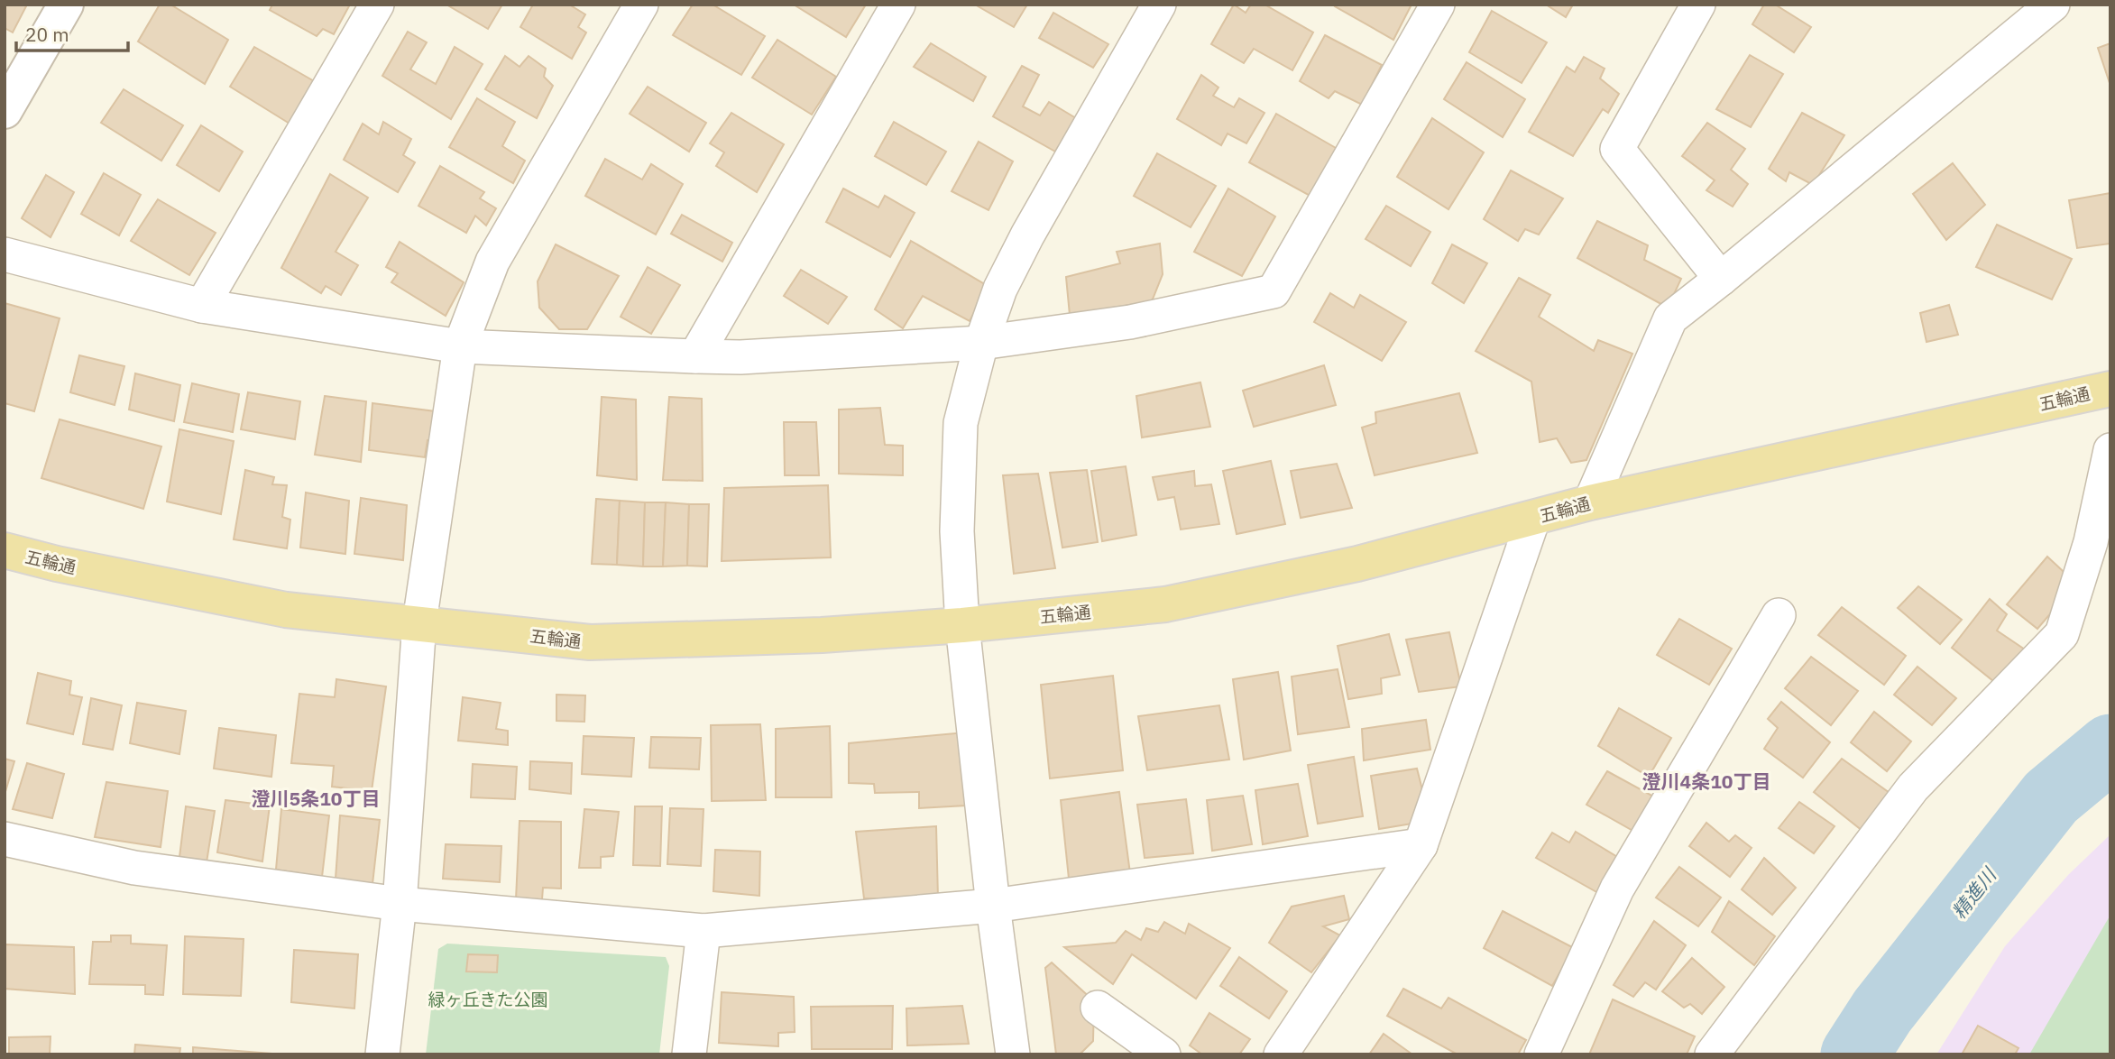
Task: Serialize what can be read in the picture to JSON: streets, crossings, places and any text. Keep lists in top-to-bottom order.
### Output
{
  "streets": {
    "main road": ["五輪通"]
  },
  "districts": ["澄川4条10丁目", "澄川5条10丁目"],
  "water": ["精進川"],
  "parks": ["緑ヶ丘きた公園"],
  "scale_bar": "20 m"
}
